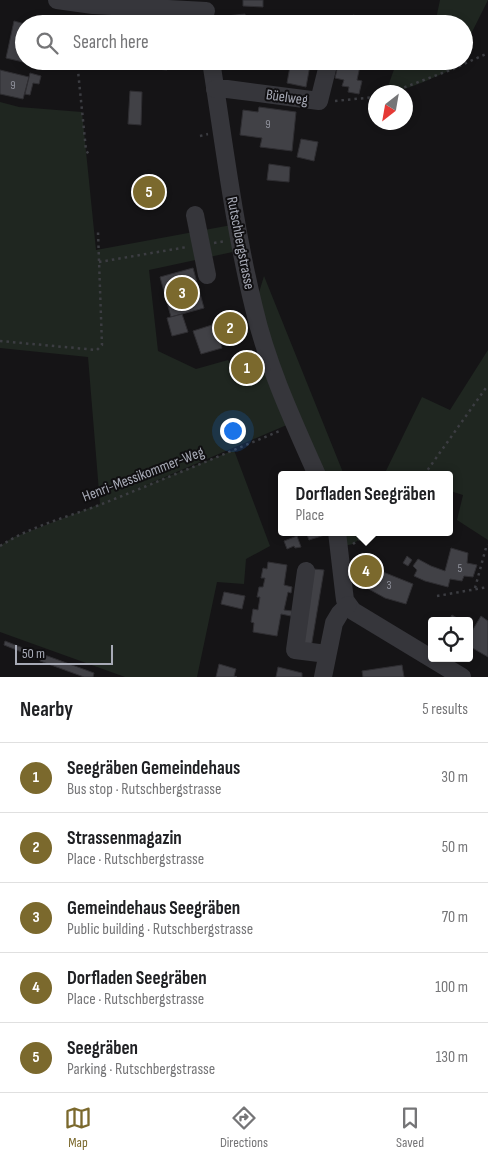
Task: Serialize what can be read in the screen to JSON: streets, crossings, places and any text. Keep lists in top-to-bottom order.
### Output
{
  "streets": {
    "street": ["Büelweg", "Rutschbergstrasse"],
    "path": ["Henri-Messikommer-Weg"]
  },
  "crossings": [
    ["Büelweg", "Rutschbergstrasse"],
    ["Rutschbergstrasse", "Henri-Messikommer-Weg"]
  ],
  "house_numbers": [
    "9",
    "9",
    "5",
    "3"
  ],
  "scale_bar": "50 m",
  "north": "bottom left",
  "page": {
    "search": "Search here",
    "pins": [
      "5",
      "3",
      "2",
      "1",
      "4"
    ],
    "popup": ["Dorfladen Seegräben", "Place"],
    "scale": "50 m",
    "heading": ["Nearby", "5 results"],
    "list": [
      {
        "mark": "1",
        "name": "Seegräben Gemeindehaus",
        "note": "Bus stop · Rutschbergstrasse",
        "value": "30 m"
      },
      {
        "mark": "2",
        "name": "Strassenmagazin",
        "note": "Place · Rutschbergstrasse",
        "value": "50 m"
      },
      {
        "mark": "3",
        "name": "Gemeindehaus Seegräben",
        "note": "Public building · Rutschbergstrasse",
        "value": "70 m"
      },
      {
        "mark": "4",
        "name": "Dorfladen Seegräben",
        "note": "Place · Rutschbergstrasse",
        "value": "100 m"
      },
      {
        "mark": "5",
        "name": "Seegräben",
        "note": "Parking · Rutschbergstrasse",
        "value": "130 m"
      }
    ],
    "nav": ["Map", "Directions", "Saved"]
  }
}
